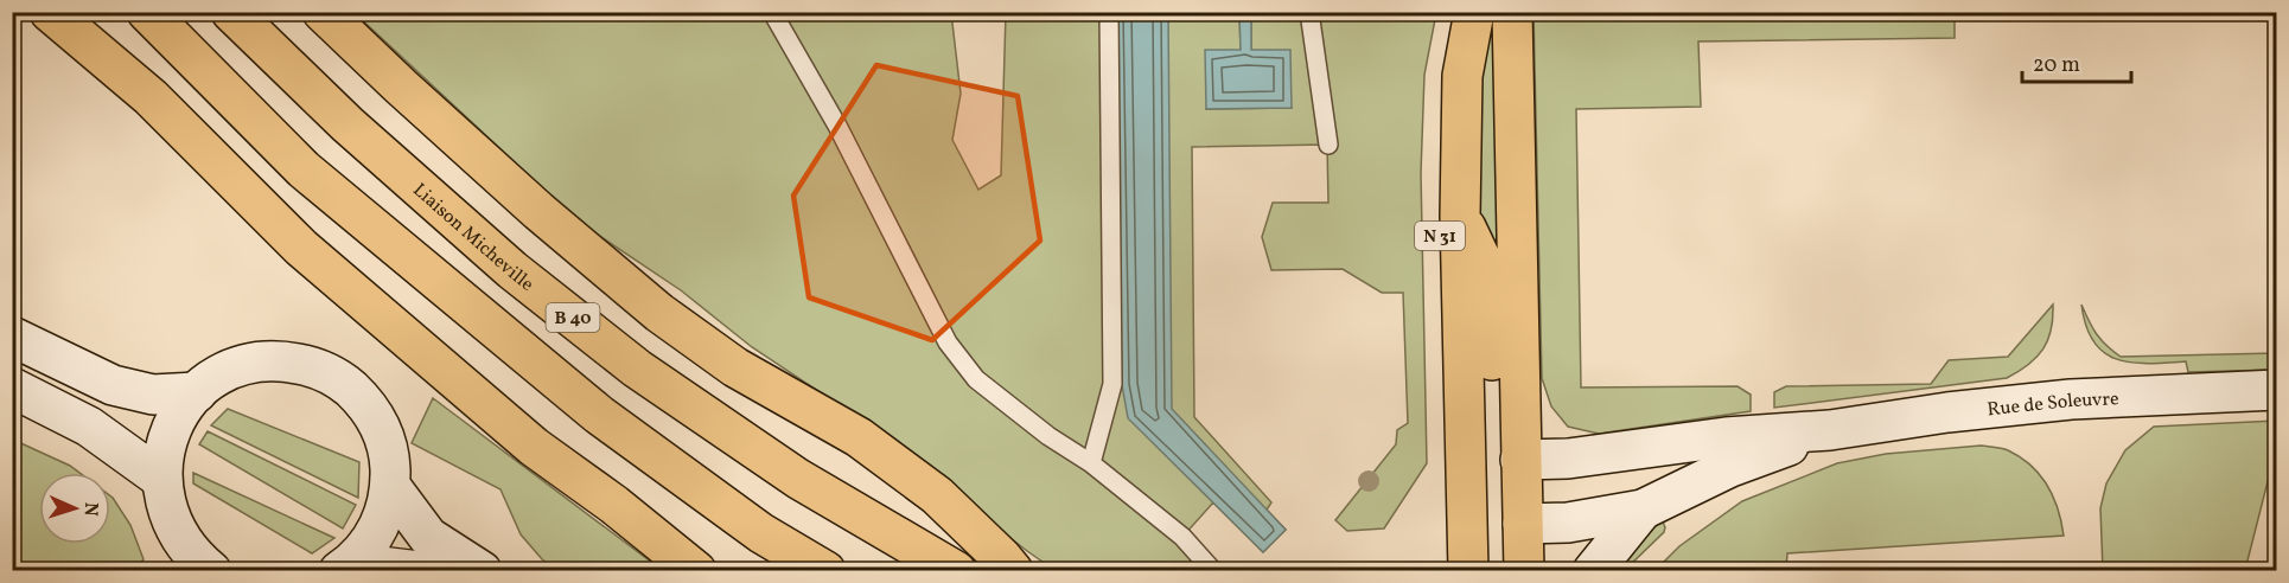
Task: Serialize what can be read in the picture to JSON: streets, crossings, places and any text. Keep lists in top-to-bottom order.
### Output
{
  "streets": {
    "main road": [
      "Liaison Micheville",
      "N 31",
      "B 40",
      "Rue de Soleuvre"
    ]
  },
  "scale_bar": "20 m",
  "north": "right"
}
